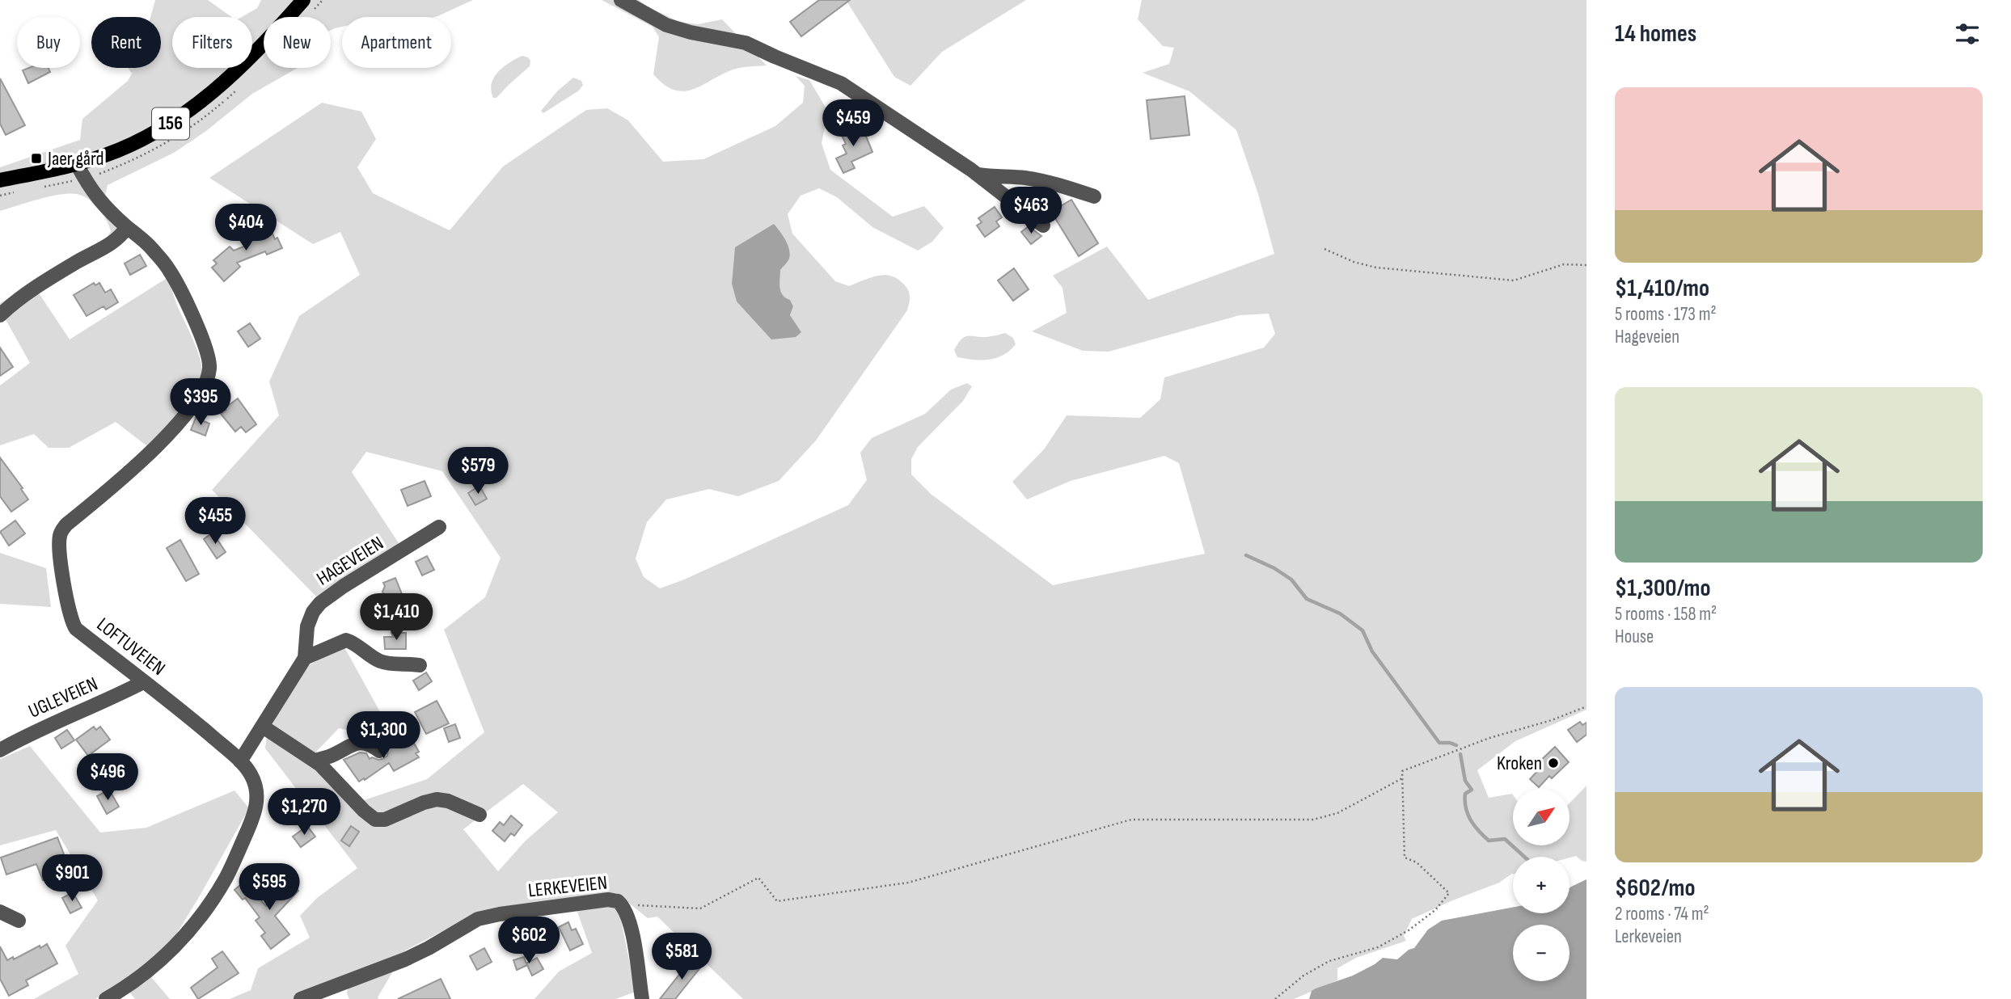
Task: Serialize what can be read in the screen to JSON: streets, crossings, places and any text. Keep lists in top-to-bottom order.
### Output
{
  "streets": {
    "main road": ["156"],
    "street": [
      "HAGEVEIEN",
      "LOFTUVEIEN",
      "UGLEVEIEN",
      "LERKEVEIEN"
    ]
  },
  "crossings": [
    ["156", "LOFTUVEIEN"],
    ["HAGEVEIEN", "LOFTUVEIEN"],
    ["LOFTUVEIEN", "UGLEVEIEN"]
  ],
  "places": {
    "transit": ["Jaer gård"],
    "other": ["Kroken"]
  },
  "north": "top right",
  "page": {
    "heading": "14 homes",
    "chip": [
      "Buy",
      "Rent",
      "Filters",
      "New",
      "Apartment"
    ],
    "list": [
      {
        "name": "$1,410/mo",
        "note": "5 rooms · 173 m² · Hageveien"
      },
      {
        "name": "$1,300/mo",
        "note": "5 rooms · 158 m² · House"
      },
      {
        "name": "$602/mo",
        "note": "2 rooms · 74 m² · Lerkeveien"
      }
    ],
    "price": [
      "$459",
      "$463",
      "$404",
      "$395",
      "$579",
      "$455",
      "$1,410",
      "$1,300",
      "$496",
      "$1,270",
      "$901",
      "$595",
      "$602",
      "$581"
    ],
    "map_buttons": ["+", "−"]
  }
}
